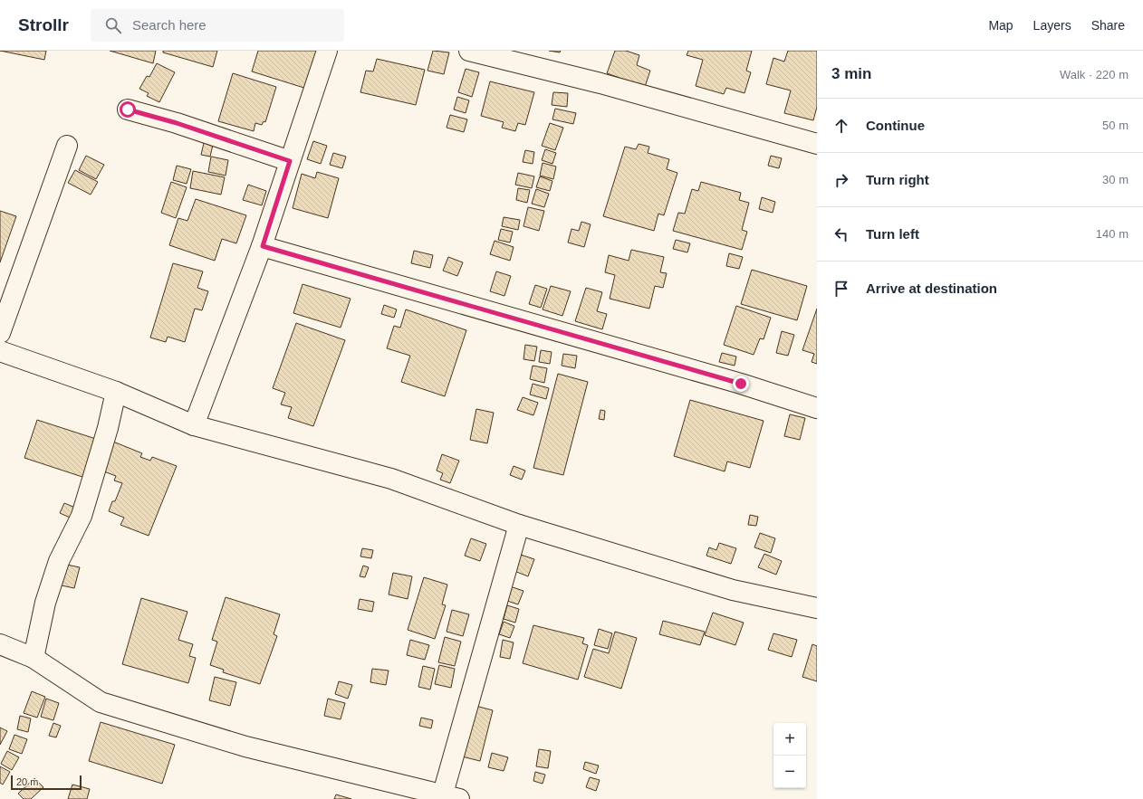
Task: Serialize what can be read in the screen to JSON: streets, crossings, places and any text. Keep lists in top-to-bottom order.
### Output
{
  "scale_bar": "20 m",
  "page": {
    "header": "Strollr",
    "search": "Search here",
    "nav": ["Map", "Layers", "Share"],
    "heading": ["3 min", "Walk · 220 m"],
    "list": [
      ["Continue", "50 m"],
      ["Turn right", "30 m"],
      ["Turn left", "140 m"],
      "Arrive at destination"
    ],
    "map_buttons": ["+", "−"],
    "scale": "20 m"
  }
}
